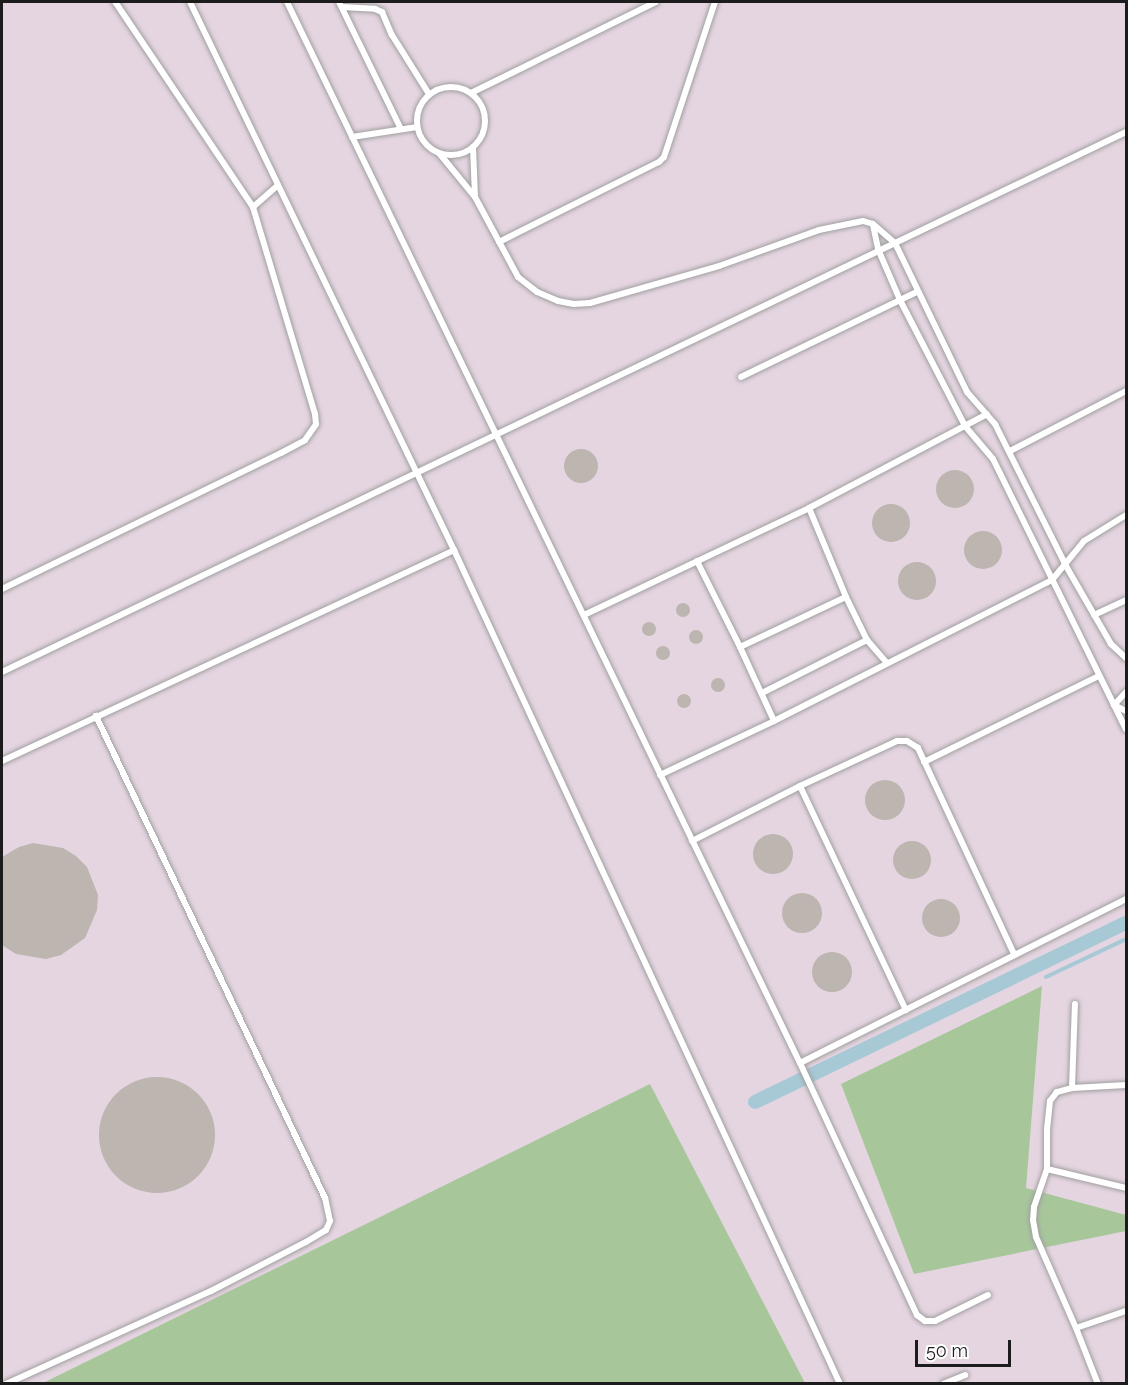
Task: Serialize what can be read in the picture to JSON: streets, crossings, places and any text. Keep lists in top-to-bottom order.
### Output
{
  "scale_bar": "50 m"
}
